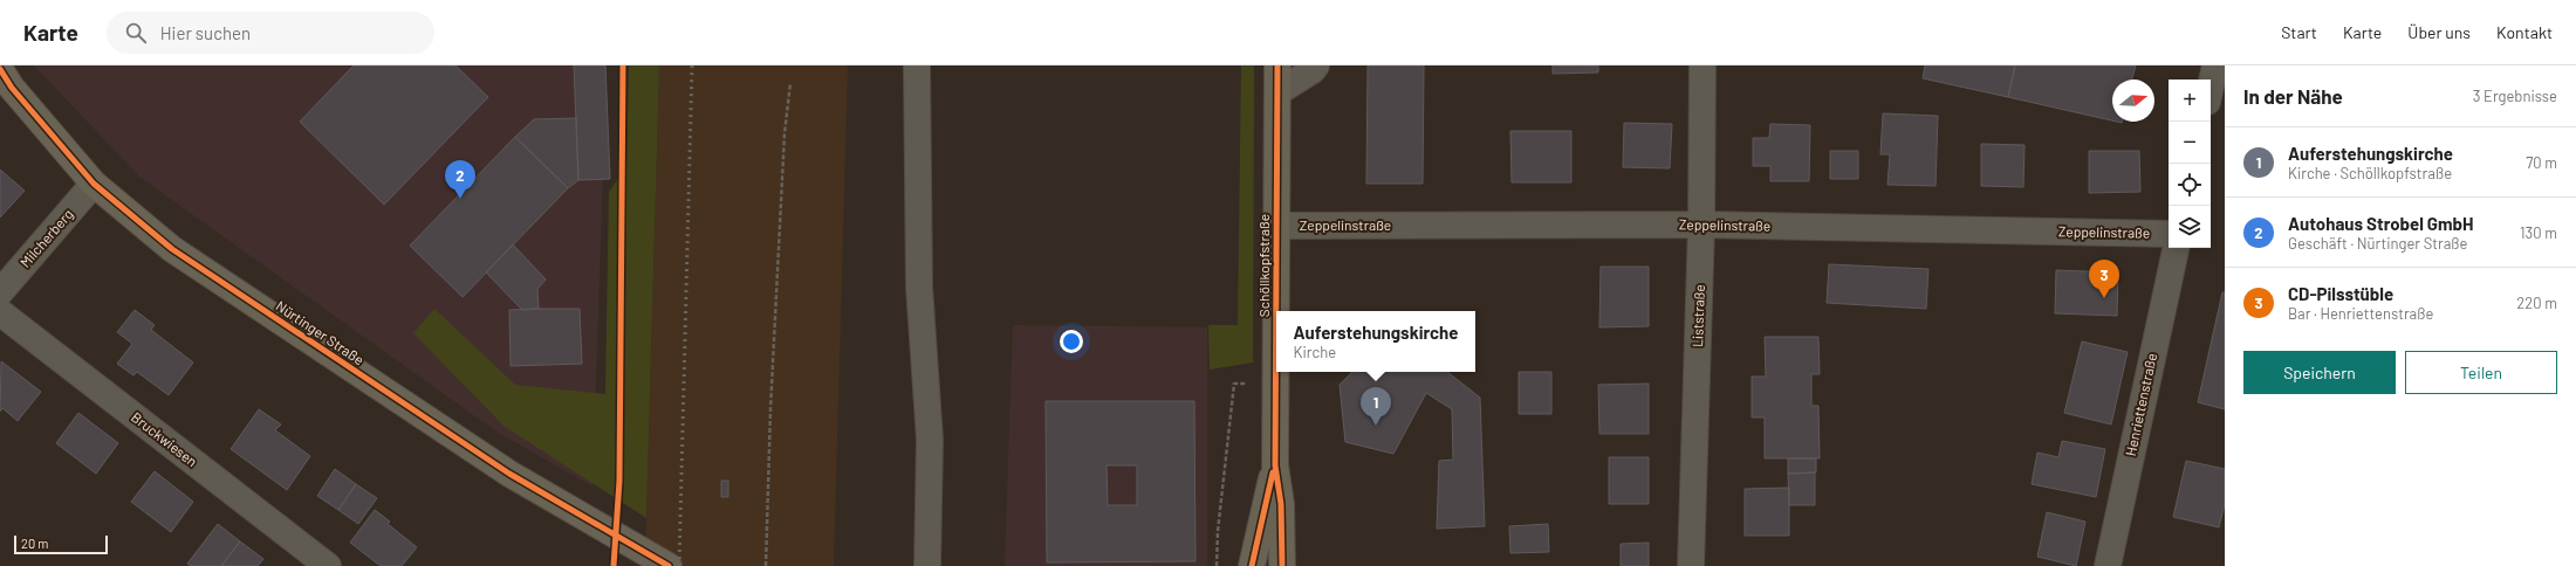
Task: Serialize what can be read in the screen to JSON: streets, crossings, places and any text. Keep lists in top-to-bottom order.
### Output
{
  "streets": {
    "main road": ["Schöllkopfstraße", "Nürtinger Straße"],
    "street": [
      "Zeppelinstraße",
      "Milcherberg",
      "Liststraße",
      "Henriettenstraße",
      "Bruckwiesen"
    ]
  },
  "crossings": [
    ["Zeppelinstraße", "Schöllkopfstraße"],
    ["Zeppelinstraße", "Liststraße"],
    ["Milcherberg", "Nürtinger Straße"]
  ],
  "scale_bar": "20 m",
  "north": "right",
  "page": {
    "header": "Karte",
    "search": "Hier suchen",
    "nav": [
      "Start",
      "Karte",
      "Über uns",
      "Kontakt"
    ],
    "heading": ["In der Nähe", "3 Ergebnisse"],
    "map_buttons": ["+", "−"],
    "list": [
      {
        "mark": "1",
        "name": "Auferstehungskirche",
        "note": "Kirche · Schöllkopfstraße",
        "value": "70 m"
      },
      {
        "mark": "2",
        "name": "Autohaus Strobel GmbH",
        "note": "Geschäft · Nürtinger Straße",
        "value": "130 m"
      },
      {
        "mark": "3",
        "name": "CD-Pilsstüble",
        "note": "Bar · Henriettenstraße",
        "value": "220 m"
      }
    ],
    "pins": ["2", "3", "1"],
    "popup": ["Auferstehungskirche", "Kirche"],
    "buttons": ["Speichern", "Teilen"],
    "scale": "20 m"
  }
}
